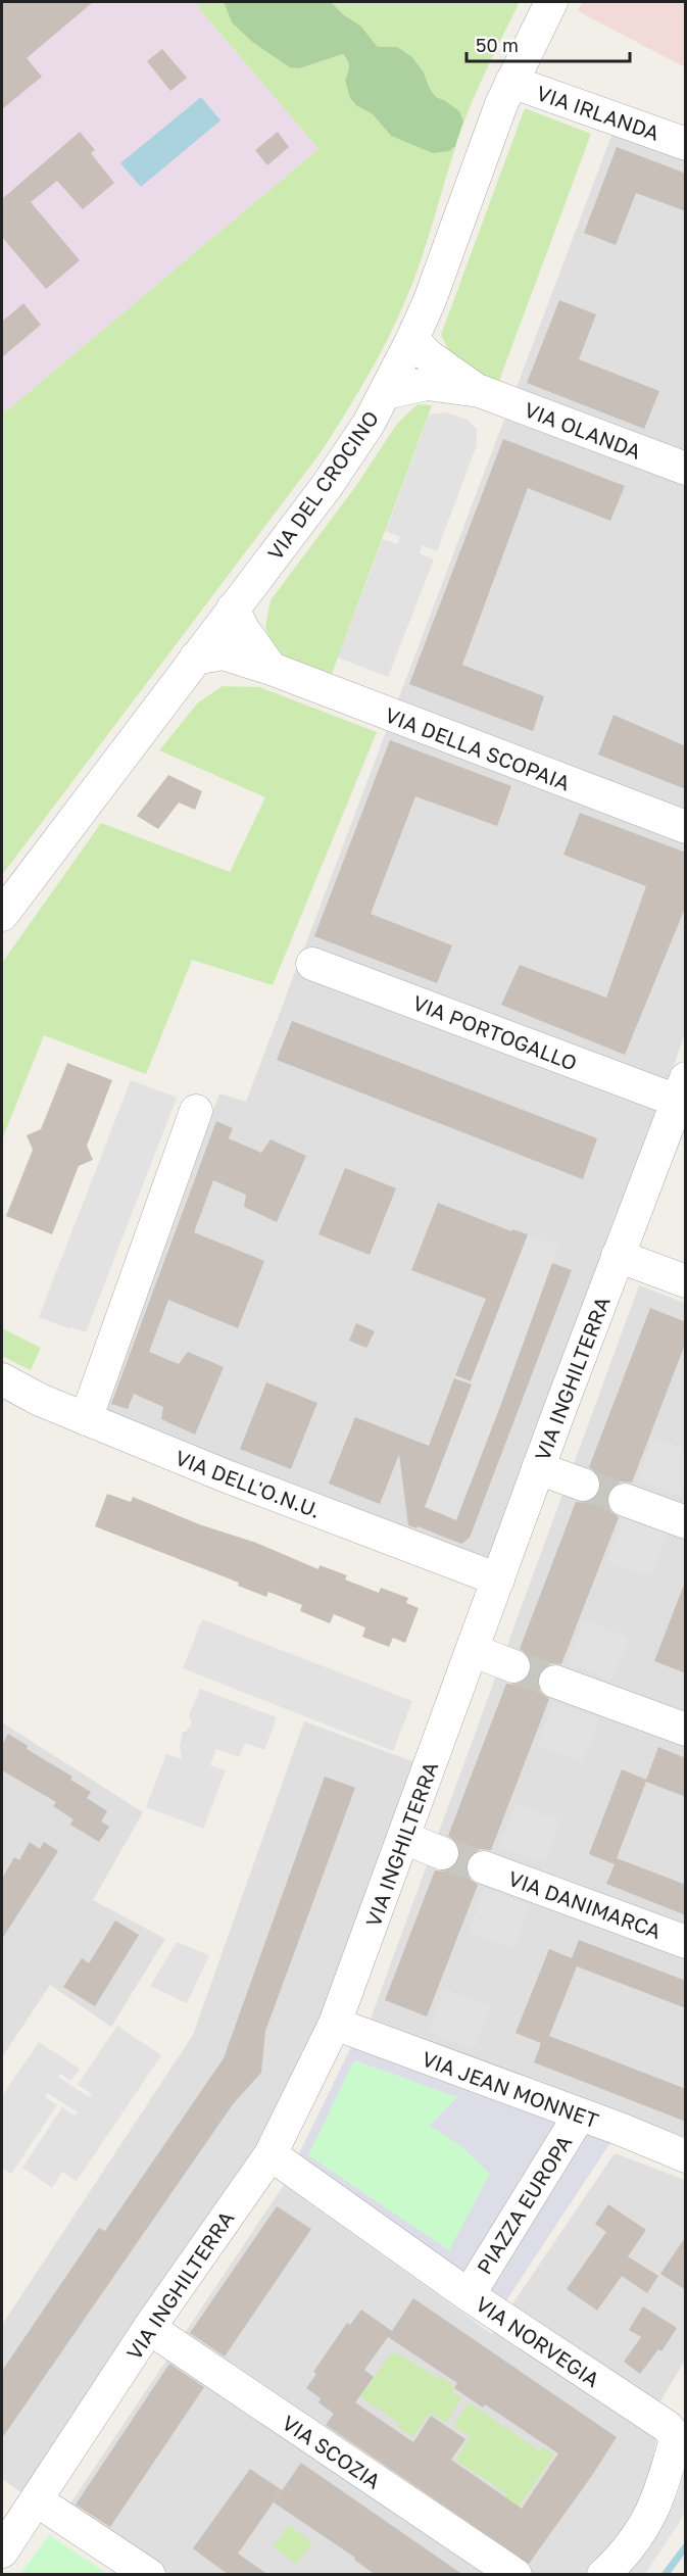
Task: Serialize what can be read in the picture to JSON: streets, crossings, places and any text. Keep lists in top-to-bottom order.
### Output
{
  "streets": {
    "street": [
      "VIA IRLANDA",
      "VIA OLANDA",
      "VIA DEL CROCINO",
      "VIA DELLA SCOPAIA",
      "VIA PORTOGALLO",
      "VIA INGHILTERRA",
      "VIA DELL'O.N.U.",
      "VIA DANIMARCA",
      "VIA JEAN MONNET",
      "PIAZZA EUROPA",
      "VIA NORVEGIA",
      "VIA SCOZIA"
    ]
  },
  "crossings": [
    ["VIA IRLANDA", "VIA DEL CROCINO"],
    ["VIA OLANDA", "VIA DEL CROCINO"],
    ["VIA DEL CROCINO", "VIA DELLA SCOPAIA"],
    ["VIA PORTOGALLO", "VIA INGHILTERRA"],
    ["VIA INGHILTERRA", "VIA DELL'O.N.U."],
    ["VIA INGHILTERRA", "VIA JEAN MONNET"],
    ["VIA INGHILTERRA", "VIA NORVEGIA"],
    ["VIA INGHILTERRA", "VIA SCOZIA"],
    ["VIA JEAN MONNET", "PIAZZA EUROPA"],
    ["PIAZZA EUROPA", "VIA NORVEGIA"]
  ],
  "scale_bar": "50 m"
}
